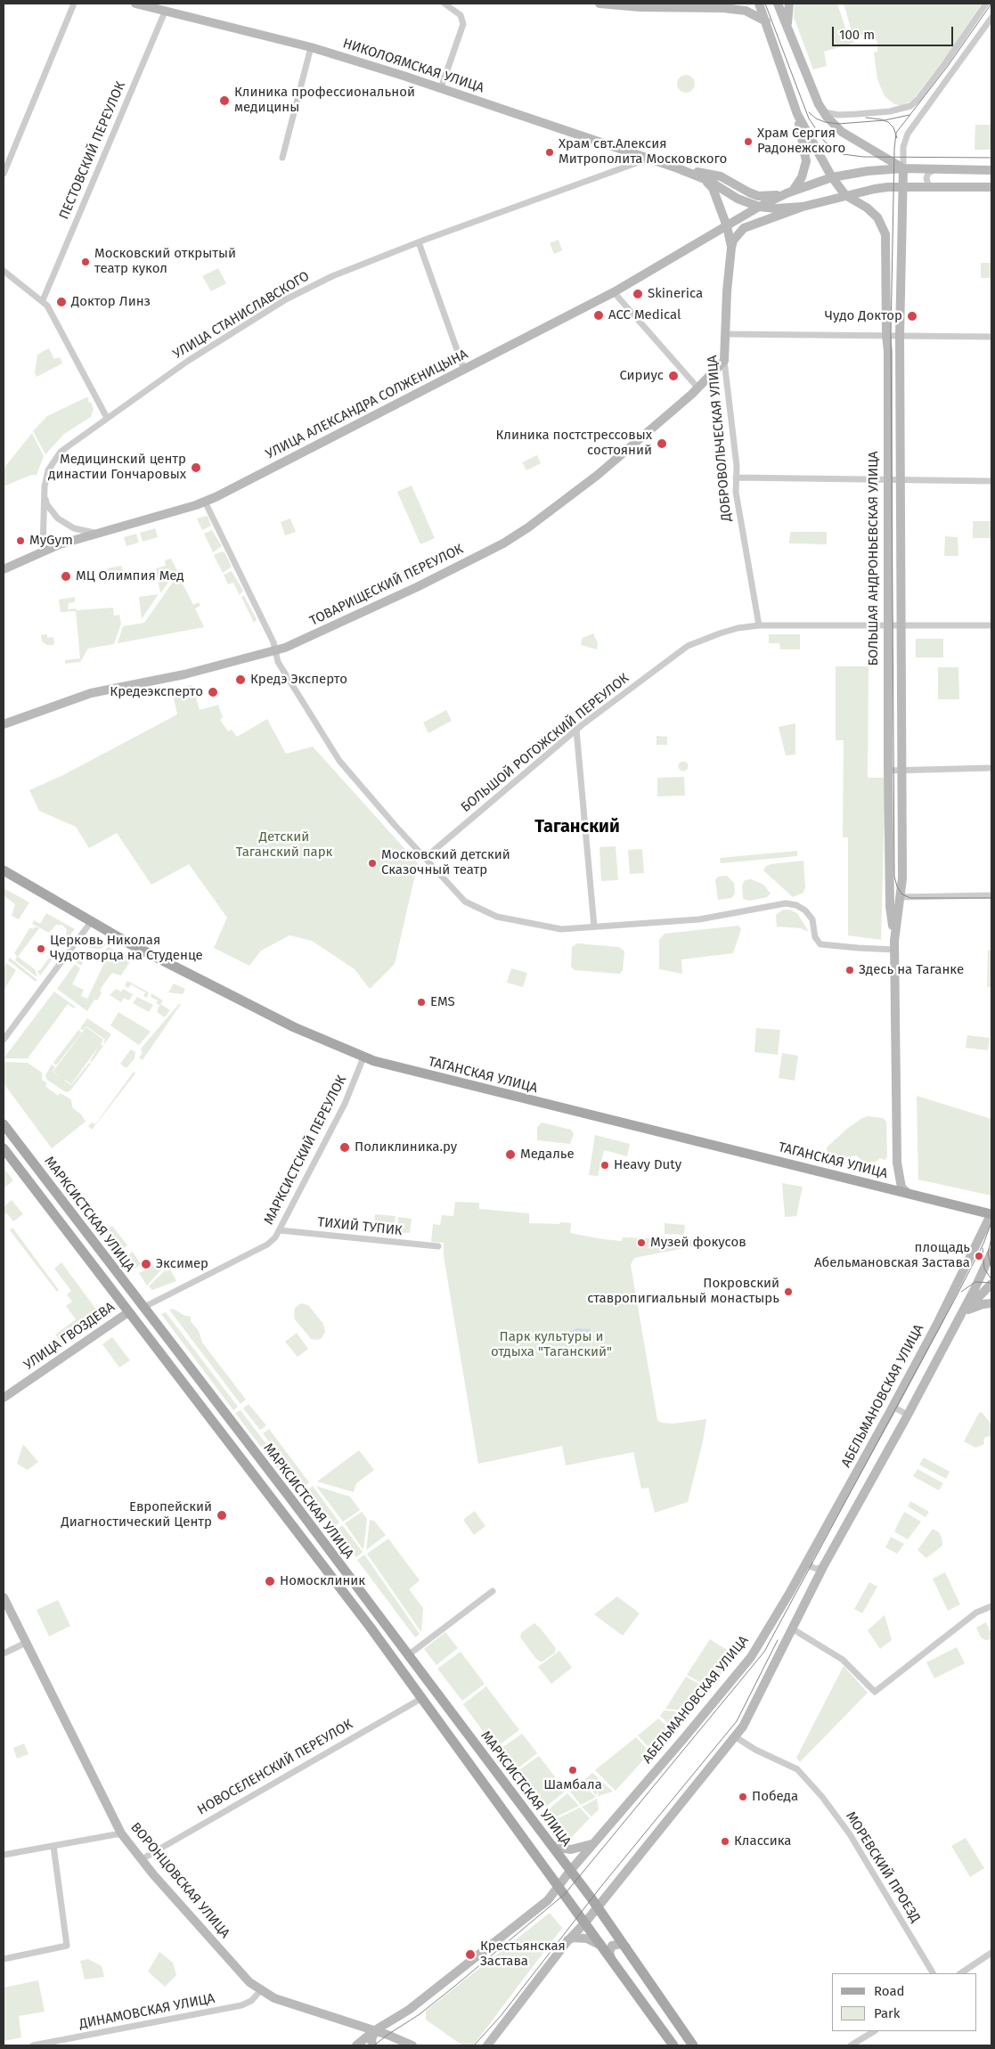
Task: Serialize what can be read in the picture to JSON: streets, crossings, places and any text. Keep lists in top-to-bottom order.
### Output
{
  "streets": {
    "main road": [
      "НИКОЛОЯМСКАЯ УЛИЦА",
      "УЛИЦА АЛЕКСАНДРА СОЛЖЕНИЦЫНА",
      "ДОБРОВОЛЬЧЕСКАЯ УЛИЦА",
      "БОЛЬШАЯ АНДРОНЬЕВСКАЯ УЛИЦА",
      "ТОВАРИЩЕСКИЙ ПЕРЕУЛОК",
      "ТАГАНСКАЯ УЛИЦА",
      "МАРКСИСТСКАЯ УЛИЦА",
      "УЛИЦА ГВОЗДЕВА",
      "АБЕЛЬМАНОВСКАЯ УЛИЦА",
      "ВОРОНЦОВСКАЯ УЛИЦА"
    ],
    "street": [
      "ПЕСТОВСКИЙ ПЕРЕУЛОК",
      "УЛИЦА СТАНИСЛАВСКОГО",
      "БОЛЬШОЙ РОГОЖСКИЙ ПЕРЕУЛОК",
      "МАРКСИСТСКИЙ ПЕРЕУЛОК",
      "ТИХИЙ ТУПИК",
      "НОВОСЕЛЕНСКИЙ ПЕРЕУЛОК",
      "МОРЕВСКИЙ ПРОЕЗД",
      "ДИНАМОВСКАЯ УЛИЦА"
    ]
  },
  "crossings": [
    ["НИКОЛОЯМСКАЯ УЛИЦА", "ПЕСТОВСКИЙ ПЕРЕУЛОК"],
    ["НИКОЛОЯМСКАЯ УЛИЦА", "УЛИЦА СТАНИСЛАВСКОГО"],
    ["НИКОЛОЯМСКАЯ УЛИЦА", "УЛИЦА АЛЕКСАНДРА СОЛЖЕНИЦЫНА"],
    ["УЛИЦА СТАНИСЛАВСКОГО", "УЛИЦА АЛЕКСАНДРА СОЛЖЕНИЦЫНА"],
    ["ДОБРОВОЛЬЧЕСКАЯ УЛИЦА", "ТОВАРИЩЕСКИЙ ПЕРЕУЛОК"],
    ["ДОБРОВОЛЬЧЕСКАЯ УЛИЦА", "БОЛЬШОЙ РОГОЖСКИЙ ПЕРЕУЛОК"],
    ["БОЛЬШАЯ АНДРОНЬЕВСКАЯ УЛИЦА", "БОЛЬШОЙ РОГОЖСКИЙ ПЕРЕУЛОК"],
    ["БОЛЬШАЯ АНДРОНЬЕВСКАЯ УЛИЦА", "ТАГАНСКАЯ УЛИЦА"],
    ["ТАГАНСКАЯ УЛИЦА", "МАРКСИСТСКИЙ ПЕРЕУЛОК"],
    ["ТАГАНСКАЯ УЛИЦА", "АБЕЛЬМАНОВСКАЯ УЛИЦА"],
    ["МАРКСИСТСКИЙ ПЕРЕУЛОК", "МАРКСИСТСКАЯ УЛИЦА"],
    ["МАРКСИСТСКИЙ ПЕРЕУЛОК", "ТИХИЙ ТУПИК"],
    ["МАРКСИСТСКАЯ УЛИЦА", "УЛИЦА ГВОЗДЕВА"],
    ["МАРКСИСТСКАЯ УЛИЦА", "АБЕЛЬМАНОВСКАЯ УЛИЦА"],
    ["МАРКСИСТСКАЯ УЛИЦА", "НОВОСЕЛЕНСКИЙ ПЕРЕУЛОК"],
    ["АБЕЛЬМАНОВСКАЯ УЛИЦА", "ВОРОНЦОВСКАЯ УЛИЦА"],
    ["НОВОСЕЛЕНСКИЙ ПЕРЕУЛОК", "ВОРОНЦОВСКАЯ УЛИЦА"],
    ["ВОРОНЦОВСКАЯ УЛИЦА", "ДИНАМОВСКАЯ УЛИЦА"]
  ],
  "districts": ["Таганский"],
  "parks": ["Детский Таганский парк", "Парк культуры и отдыха \"Таганский\""],
  "places": [
    "Клиника профессиональной медицины",
    "Храм Сергия Радонежского",
    "Храм свт.Алексия Митрополита Московского",
    "Московский открытый театр кукол",
    "Skinerica",
    "Доктор Линз",
    "ACC Medical",
    "Чудо Доктор",
    "Сириус",
    "Клиника постстрессовых состояний",
    "Медицинский центр династии Гончаровых",
    "MyGym",
    "МЦ Олимпия Мед",
    "Кредэ Эксперто",
    "Кредеэксперто",
    "Московский детский Сказочный театр",
    "Церковь Николая Чудотворца на Студенце",
    "Здесь на Таганке",
    "EMS",
    "Поликлиника.ру",
    "Медалье",
    "Heavy Duty",
    "Музей фокусов",
    "площадь Абельмановская Застава",
    "Эксимер",
    "Покровский ставропигиальный монастырь",
    "Европейский Диагностический Центр",
    "Номосклиник",
    "Шамбала",
    "Победа",
    "Классика",
    "Крестьянская Застава"
  ],
  "legend": ["Road", "Park"],
  "scale_bar": "100 m"
}
